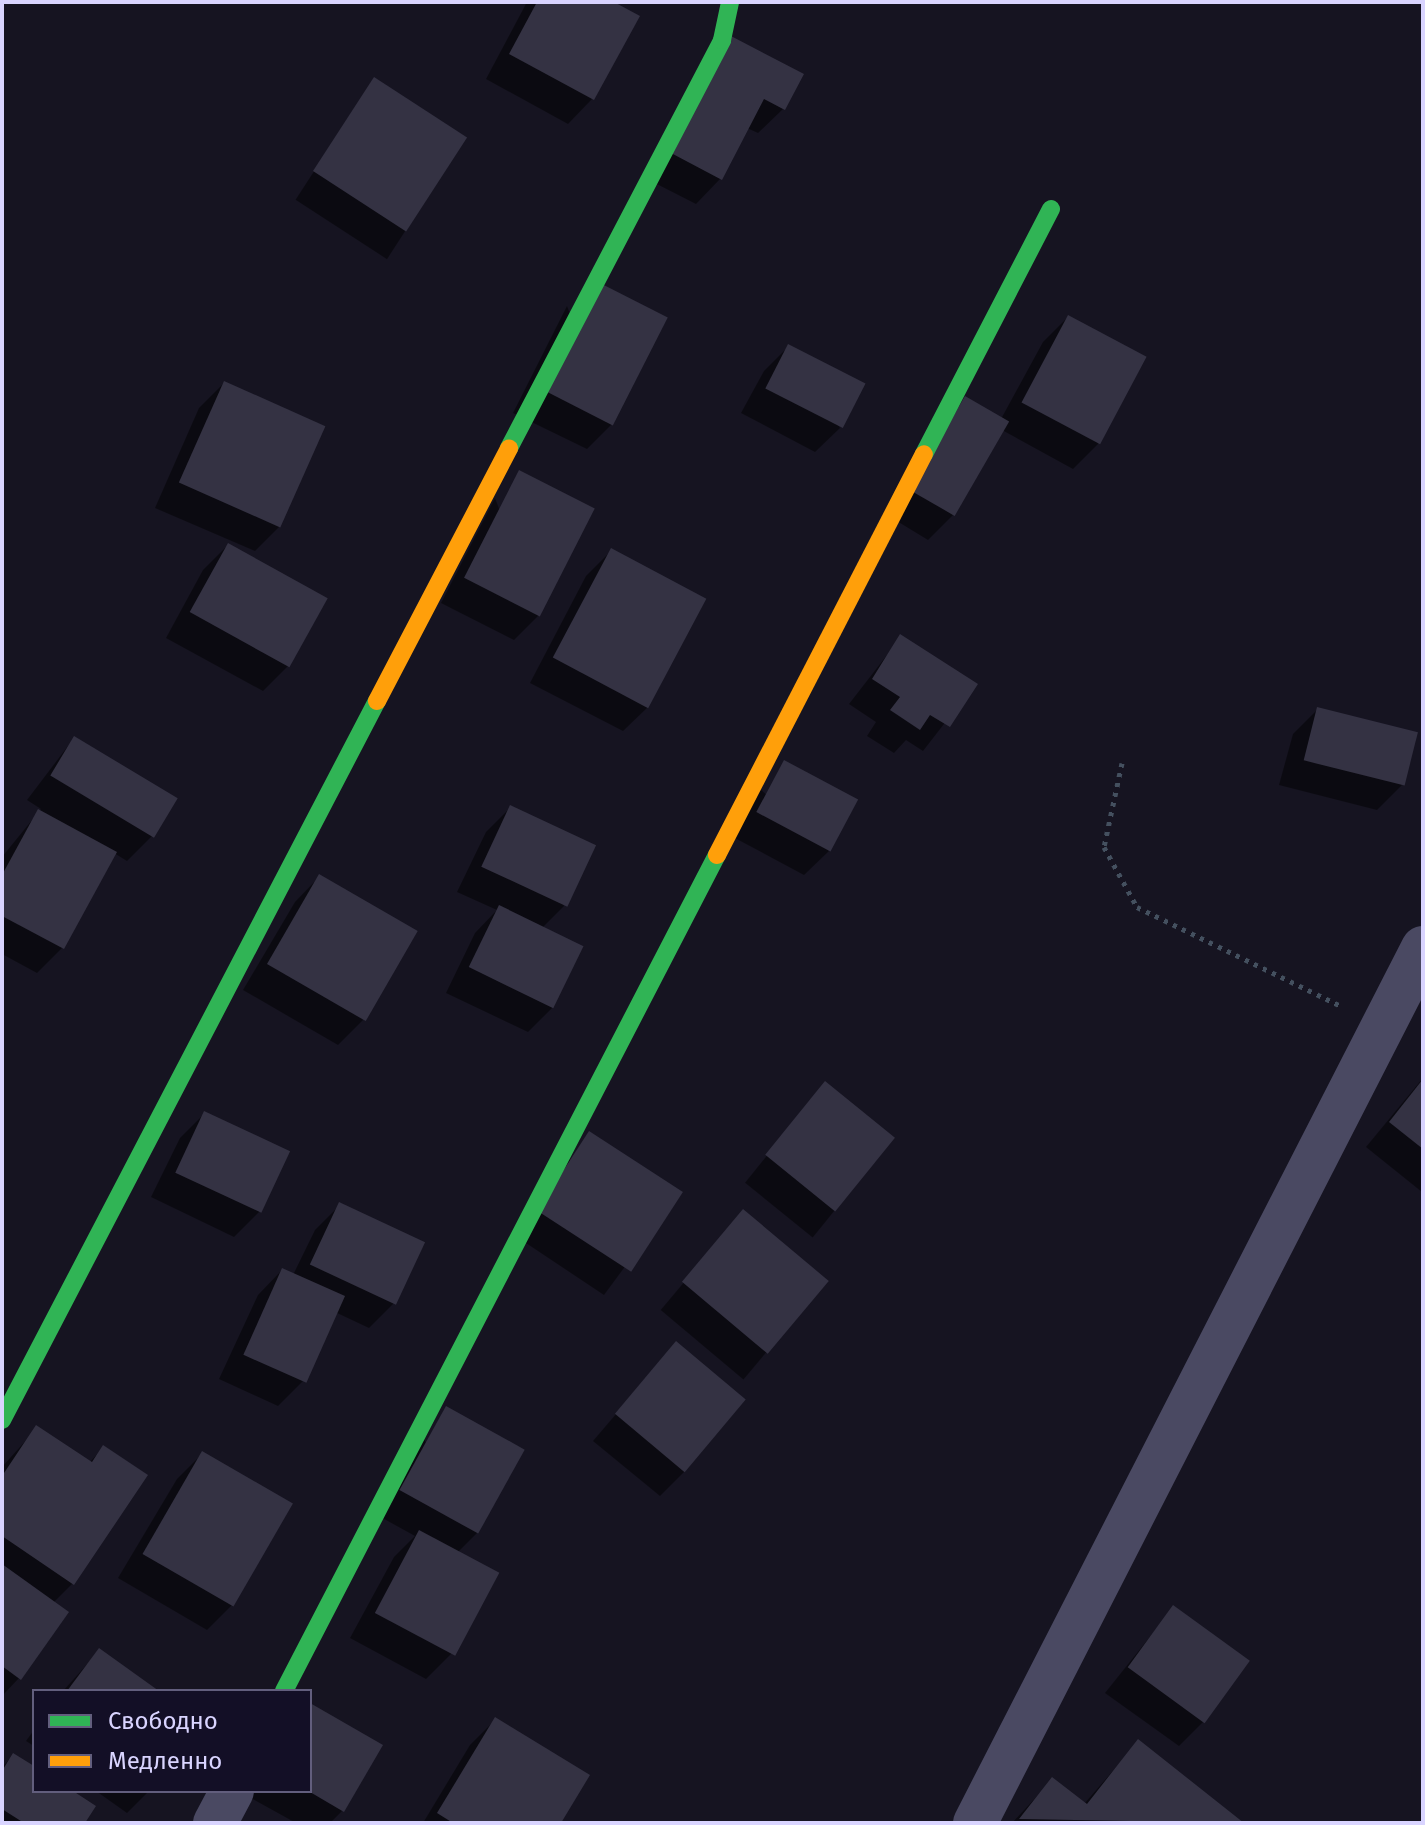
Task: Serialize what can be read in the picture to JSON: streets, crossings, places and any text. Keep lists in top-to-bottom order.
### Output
{
  "legend": ["Свободно", "Медленно"]
}
